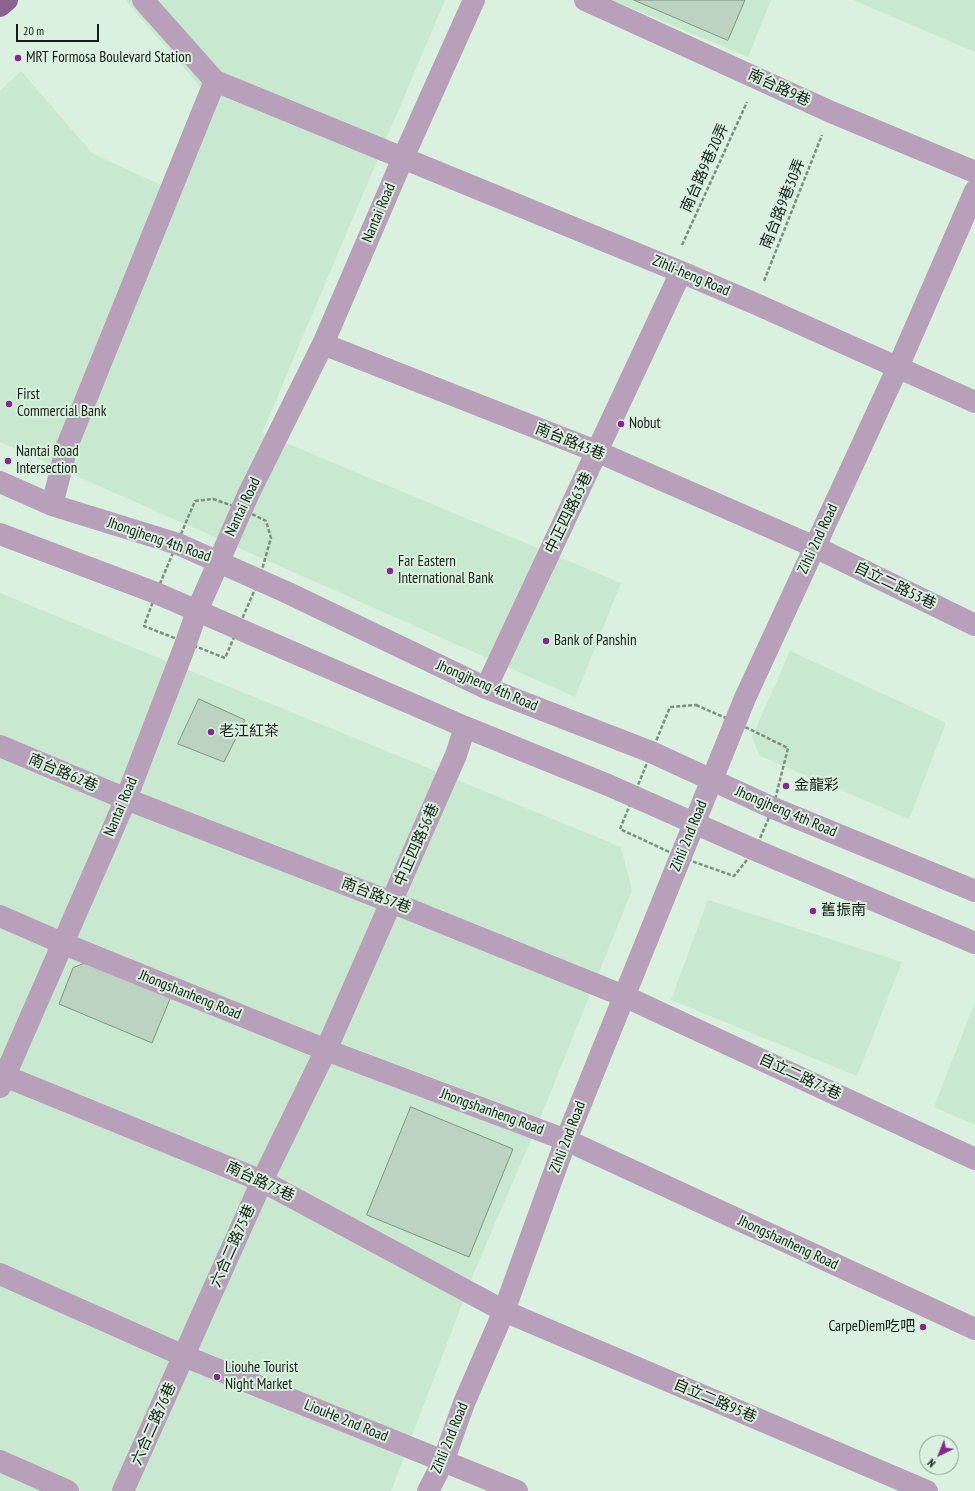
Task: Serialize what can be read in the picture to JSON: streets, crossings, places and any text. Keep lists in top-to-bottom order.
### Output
{
  "streets": {
    "street": [
      "南台路9巷",
      "Nantai Road",
      "Zihli-heng Road",
      "南台路43巷",
      "中正四路63巷",
      "Zihli 2nd Road",
      "Jhongjheng 4th Road",
      "自立二路53巷",
      "南台路62巷",
      "中正四路56巷",
      "南台路57巷",
      "Jhongshanheng Road",
      "自立二路73巷",
      "南台路73巷",
      "六合二路75巷",
      "自立二路95巷",
      "LiouHe 2nd Road",
      "六合二路76巷"
    ],
    "path": ["南台路9巷20弄", "南台路9巷30弄"]
  },
  "crossings": [
    ["南台路9巷", "南台路9巷20弄"],
    ["南台路9巷", "南台路9巷30弄"],
    ["南台路9巷20弄", "Zihli-heng Road"],
    ["南台路9巷20弄", "中正四路63巷"],
    ["南台路9巷30弄", "Zihli-heng Road"],
    ["Nantai Road", "Zihli-heng Road"],
    ["Nantai Road", "南台路43巷"],
    ["Nantai Road", "Jhongjheng 4th Road"],
    ["Nantai Road", "南台路62巷"],
    ["Nantai Road", "南台路57巷"],
    ["Nantai Road", "Jhongshanheng Road"],
    ["Nantai Road", "南台路73巷"],
    ["Zihli-heng Road", "中正四路63巷"],
    ["Zihli-heng Road", "Zihli 2nd Road"],
    ["南台路43巷", "中正四路63巷"],
    ["南台路43巷", "Zihli 2nd Road"],
    ["南台路43巷", "自立二路53巷"],
    ["中正四路63巷", "Jhongjheng 4th Road"],
    ["Zihli 2nd Road", "Jhongjheng 4th Road"],
    ["Zihli 2nd Road", "自立二路53巷"],
    ["Zihli 2nd Road", "南台路57巷"],
    ["Zihli 2nd Road", "Jhongshanheng Road"],
    ["Zihli 2nd Road", "自立二路73巷"],
    ["Zihli 2nd Road", "南台路73巷"],
    ["Zihli 2nd Road", "自立二路95巷"],
    ["Zihli 2nd Road", "LiouHe 2nd Road"],
    ["南台路62巷", "南台路57巷"],
    ["中正四路56巷", "南台路57巷"],
    ["中正四路56巷", "Jhongshanheng Road"],
    ["中正四路56巷", "六合二路75巷"],
    ["南台路57巷", "自立二路73巷"],
    ["Jhongshanheng Road", "六合二路75巷"],
    ["南台路73巷", "六合二路75巷"],
    ["南台路73巷", "自立二路95巷"],
    ["六合二路75巷", "LiouHe 2nd Road"],
    ["六合二路75巷", "六合二路76巷"],
    ["LiouHe 2nd Road", "六合二路76巷"]
  ],
  "places": [
    "MRT Formosa Boulevard Station",
    "First Commercial Bank",
    "Nobut",
    "Nantai Road Intersection",
    "Far Eastern International Bank",
    "Bank of Panshin",
    "老江紅茶",
    "金龍彩",
    "舊振南",
    "CarpeDiem吃吧",
    "Liouhe Tourist Night Market"
  ],
  "scale_bar": "20 m",
  "north": "bottom left"
}
